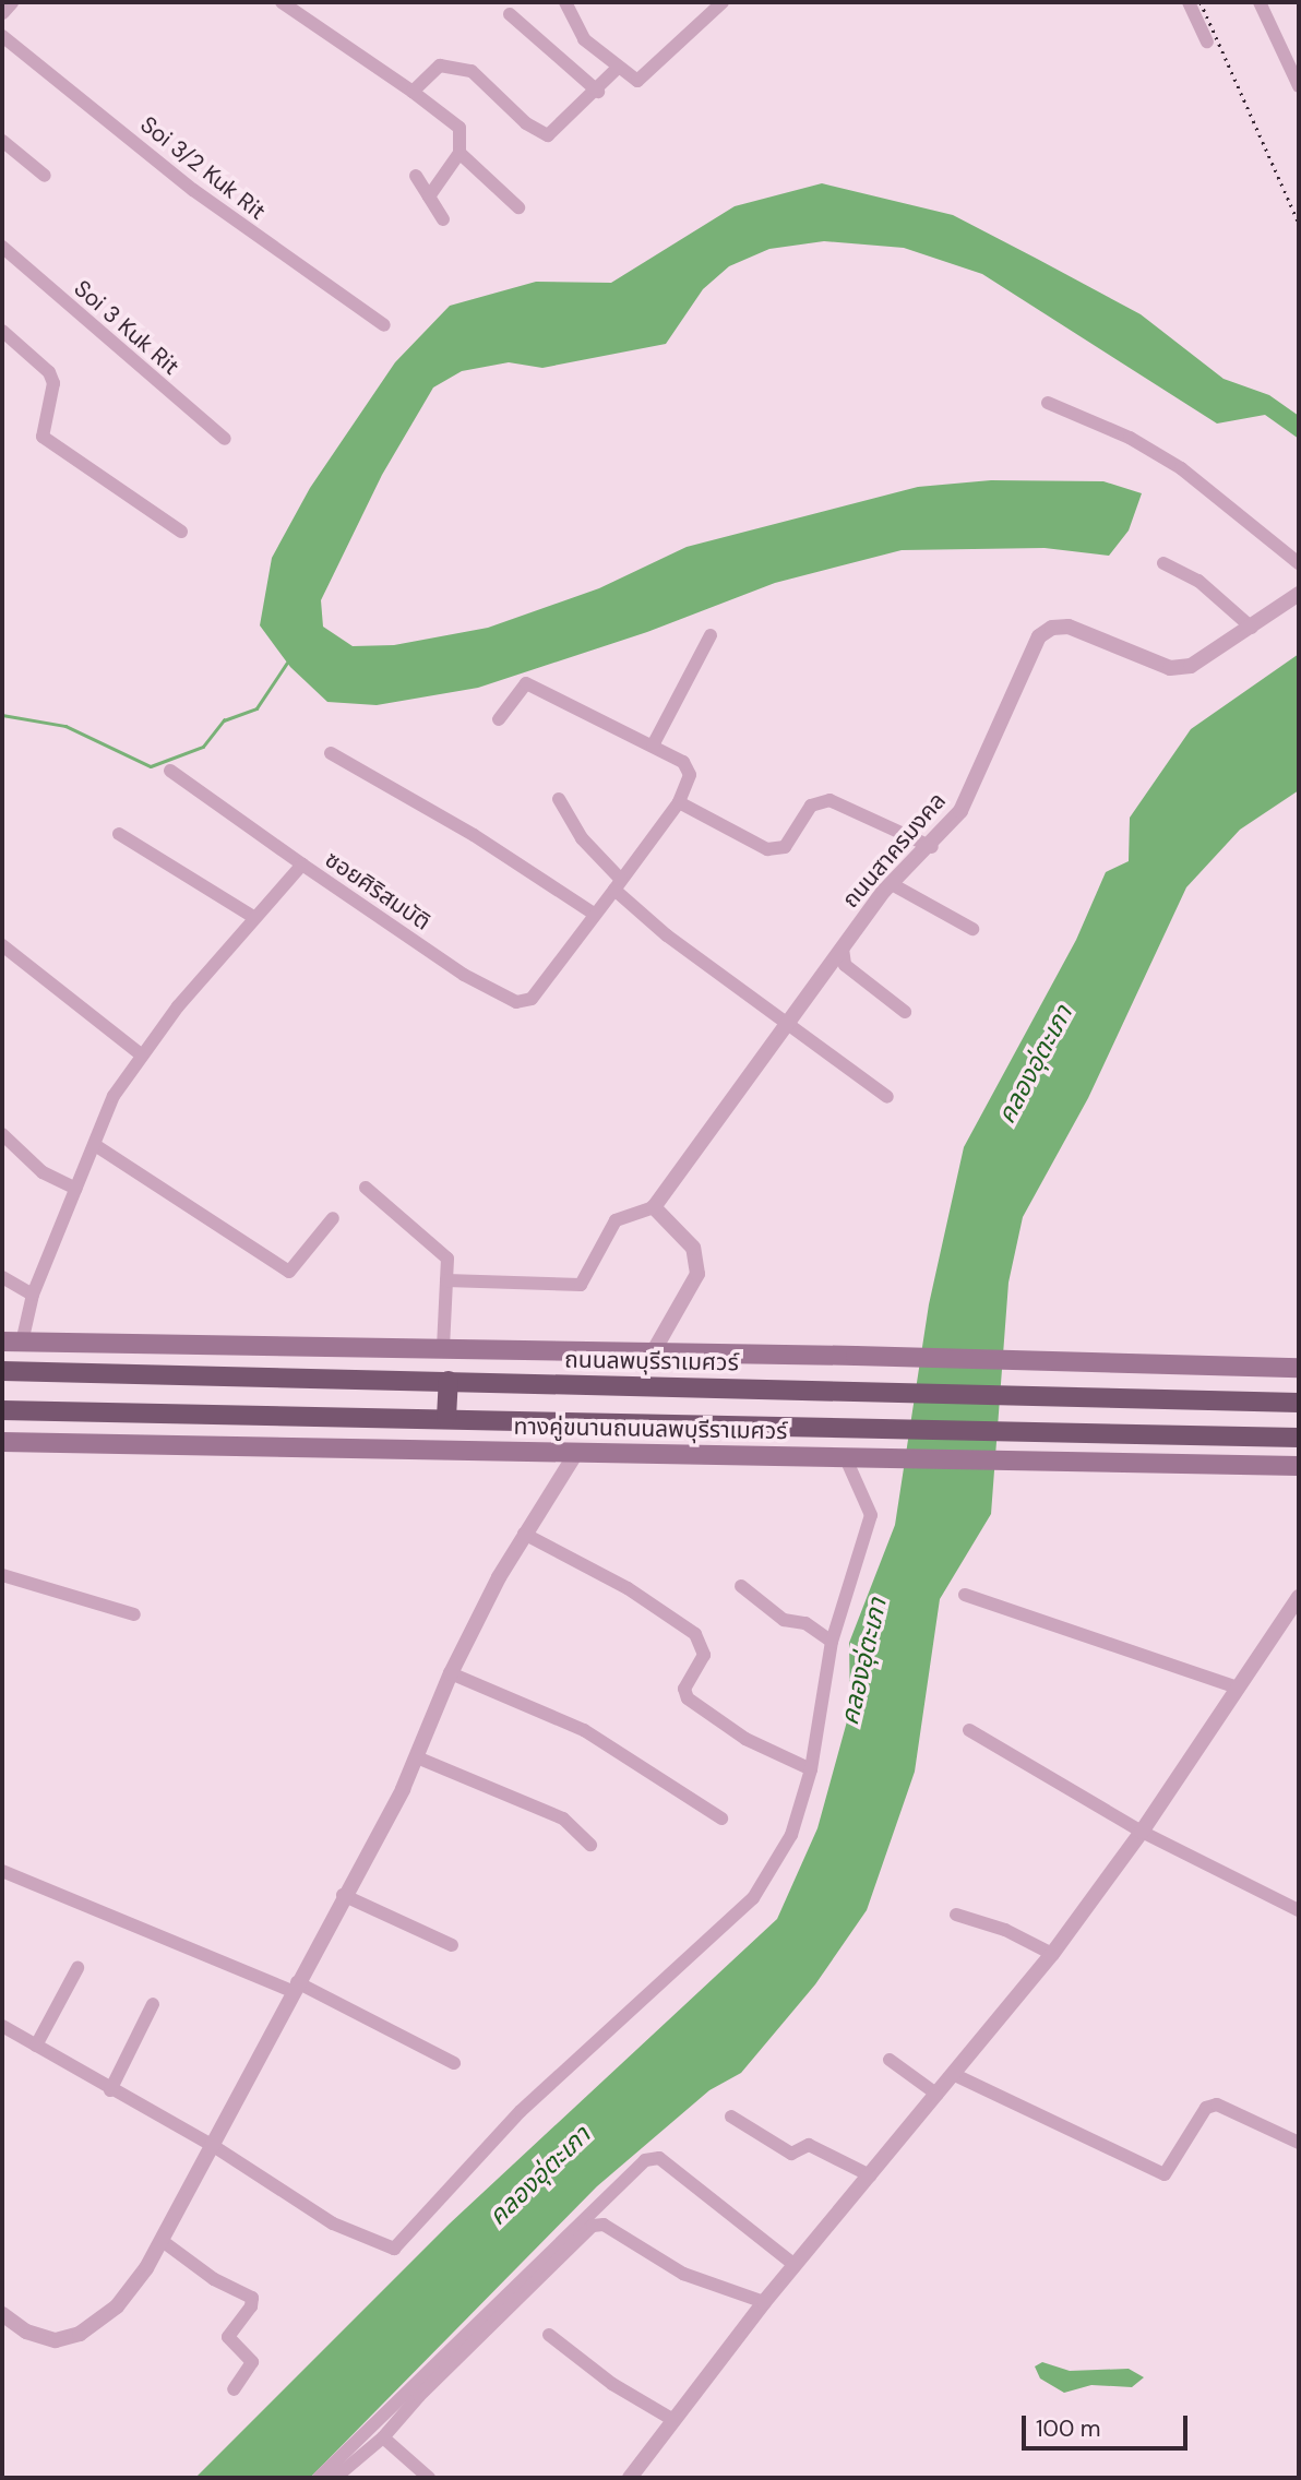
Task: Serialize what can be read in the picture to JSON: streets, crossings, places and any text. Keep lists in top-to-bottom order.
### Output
{
  "streets": {
    "main road": ["ถนนลพบุรีราเมศวร์", "ทางคู่ขนานถนนลพบุรีราเมศวร์"],
    "street": [
      "Soi 3/2 Kuk Rit",
      "Soi 3 Kuk Rit",
      "ถนนสาครมงคล",
      "ซอยศิริสมบัติ"
    ]
  },
  "water": ["คลองอุ่ตะเภา"],
  "scale_bar": "100 m"
}
